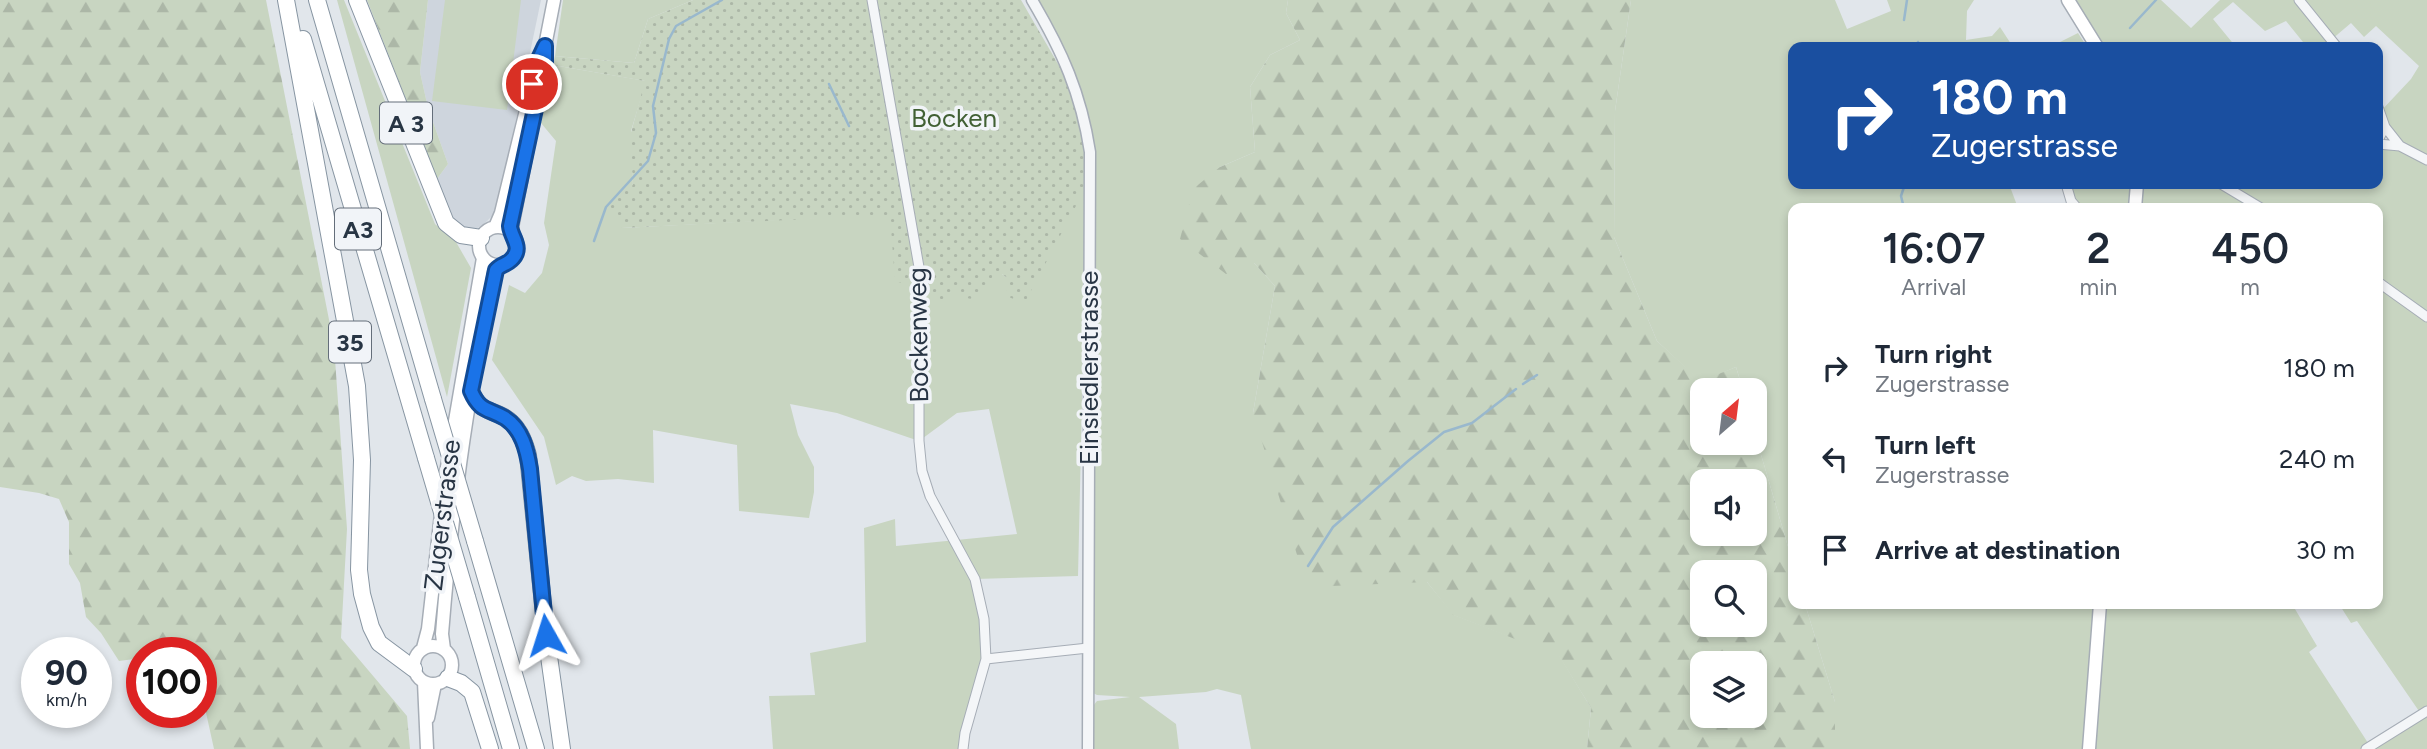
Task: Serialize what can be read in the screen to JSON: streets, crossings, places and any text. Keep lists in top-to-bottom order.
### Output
{
  "streets": {
    "highway": ["A 3", "A3", "35"],
    "main road": ["Zugerstrasse"],
    "street": ["Bockenweg", "Einsiedlerstrasse"]
  },
  "crossings": [
    ["A 3", "Zugerstrasse"],
    ["A3", "35"],
    ["35", "Zugerstrasse"]
  ],
  "parks": ["Bocken"],
  "north": "top right",
  "page": {
    "turn": ["180 m", "Zugerstrasse"],
    "eta": [
      "16:07",
      "Arrival",
      "2",
      "min",
      "450",
      "m"
    ],
    "list": [
      {
        "name": "Turn right",
        "note": "Zugerstrasse",
        "value": "180 m"
      },
      {
        "name": "Turn left",
        "note": "Zugerstrasse",
        "value": "240 m"
      },
      {
        "name": "Arrive at destination",
        "value": "30 m"
      }
    ],
    "speed": "90 km/h",
    "limit": "100"
  }
}
